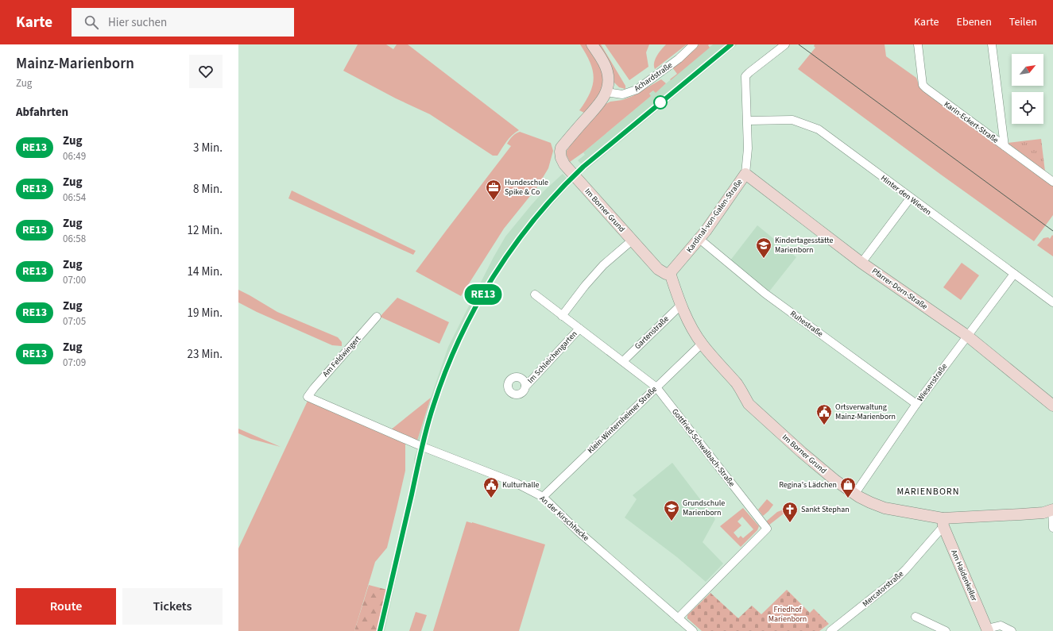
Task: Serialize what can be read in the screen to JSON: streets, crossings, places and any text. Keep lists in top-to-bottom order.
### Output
{
  "streets": {
    "street": [
      "Achardstraße",
      "Karin-Eckert-Straße",
      "Hinter den Wiesen",
      "Im Borner Grund",
      "Kardinal-von-Galen-Straße",
      "Pfarrer-Dorn-Straße",
      "Ruhestraße",
      "Gartenstraße",
      "Am Feldwingert",
      "Im Schleichengarten",
      "Wiesenstraße",
      "Klein-Winternheimer Straße",
      "Gottfried-Schwalbach-Straße",
      "An der Kirschhecke",
      "Am Haidenkeller",
      "Mercatorstraße"
    ]
  },
  "crossings": [
    ["Achardstraße", "Im Borner Grund"],
    ["Hinter den Wiesen", "Kardinal-von-Galen-Straße"],
    ["Hinter den Wiesen", "Wiesenstraße"],
    ["Im Borner Grund", "Kardinal-von-Galen-Straße"],
    ["Im Borner Grund", "Gartenstraße"],
    ["Im Borner Grund", "Wiesenstraße"],
    ["Im Borner Grund", "Klein-Winternheimer Straße"],
    ["Im Borner Grund", "Am Haidenkeller"],
    ["Im Borner Grund", "Mercatorstraße"],
    ["Kardinal-von-Galen-Straße", "Pfarrer-Dorn-Straße"],
    ["Kardinal-von-Galen-Straße", "Ruhestraße"],
    ["Pfarrer-Dorn-Straße", "Wiesenstraße"],
    ["Ruhestraße", "Wiesenstraße"],
    ["Gartenstraße", "Gottfried-Schwalbach-Straße"],
    ["Am Feldwingert", "An der Kirschhecke"],
    ["Im Schleichengarten", "Gottfried-Schwalbach-Straße"],
    ["Klein-Winternheimer Straße", "Gottfried-Schwalbach-Straße"],
    ["Klein-Winternheimer Straße", "An der Kirschhecke"],
    ["Gottfried-Schwalbach-Straße", "An der Kirschhecke"],
    ["Am Haidenkeller", "Mercatorstraße"]
  ],
  "districts": ["MARIENBORN"],
  "parks": ["Friedhof Marienborn"],
  "places": {
    "office": ["Hundeschule Spike & Co"],
    "school or university": ["Kindertagesstätte Marienborn", "Grundschule Marienborn"],
    "public building": ["Ortsverwaltung Mainz-Marienborn", "Kulturhalle"],
    "shop": ["Regina's Lädchen"],
    "church": ["Sankt Stephan"]
  },
  "north": "top right",
  "page": {
    "header": "Karte",
    "search": "Hier suchen",
    "nav": ["Karte", "Ebenen", "Teilen"],
    "heading": [
      ["Mainz-Marienborn", "Zug"],
      "Abfahrten"
    ],
    "on_map": "RE13",
    "list": [
      {
        "mark": "RE13",
        "name": "Zug",
        "note": "06:49",
        "value": "3 Min."
      },
      {
        "mark": "RE13",
        "name": "Zug",
        "note": "06:54",
        "value": "8 Min."
      },
      {
        "mark": "RE13",
        "name": "Zug",
        "note": "06:58",
        "value": "12 Min."
      },
      {
        "mark": "RE13",
        "name": "Zug",
        "note": "07:00",
        "value": "14 Min."
      },
      {
        "mark": "RE13",
        "name": "Zug",
        "note": "07:05",
        "value": "19 Min."
      },
      {
        "mark": "RE13",
        "name": "Zug",
        "note": "07:09",
        "value": "23 Min."
      }
    ],
    "buttons": ["Route", "Tickets"]
  }
}
